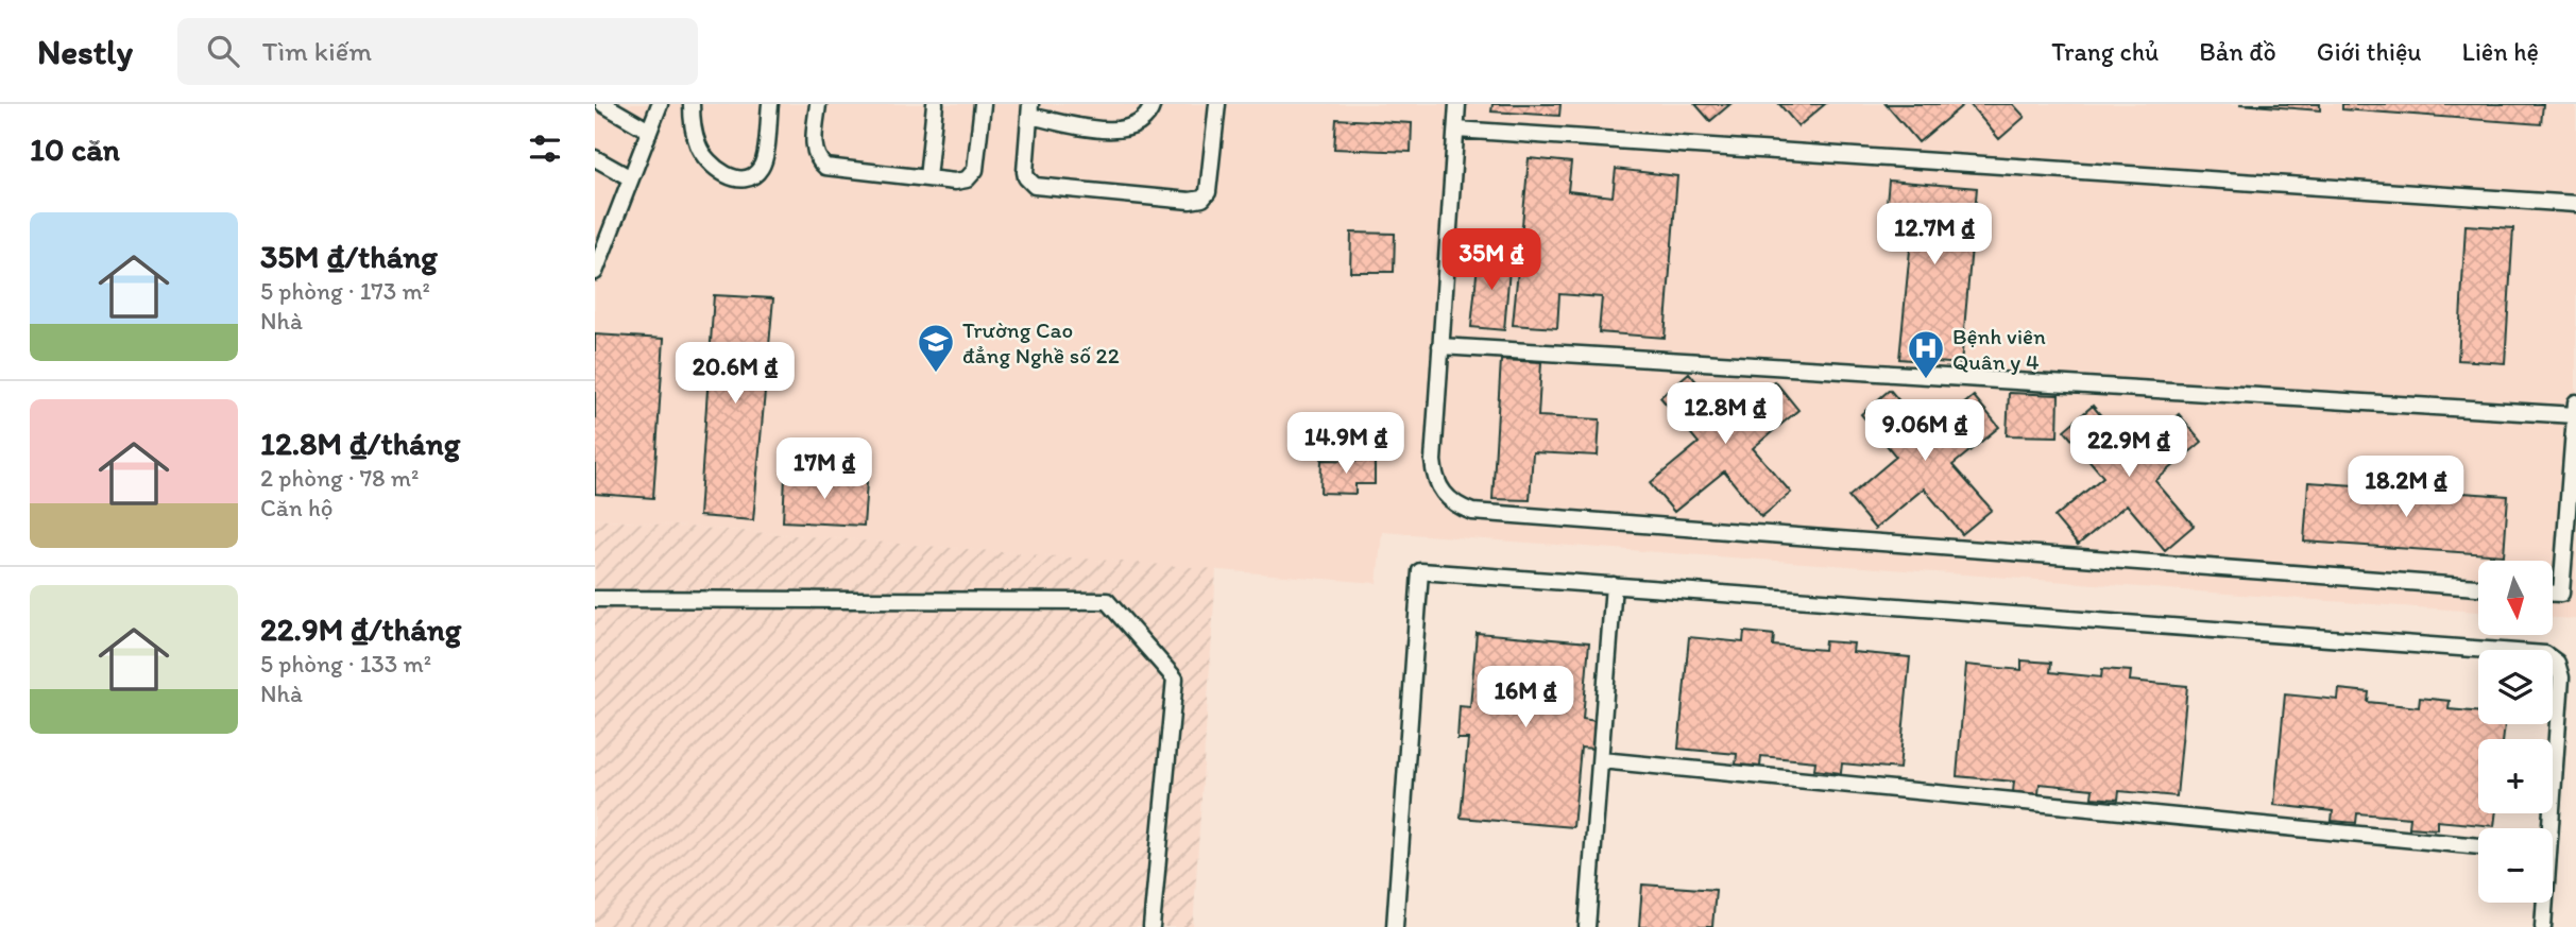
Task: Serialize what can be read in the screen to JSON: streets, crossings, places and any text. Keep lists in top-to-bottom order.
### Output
{
  "places": {
    "school or university": ["Trường Cao đẳng Nghề số 22"],
    "hospital": ["Bệnh viên Quân y 4"]
  },
  "north": "bottom",
  "page": {
    "header": "Nestly",
    "search": "Tìm kiếm",
    "nav": [
      "Trang chủ",
      "Bản đồ",
      "Giới thiệu",
      "Liên hệ"
    ],
    "heading": "10 căn",
    "list": [
      {
        "name": "35M ₫/tháng",
        "note": "5 phòng · 173 m² · Nhà"
      },
      {
        "name": "12.8M ₫/tháng",
        "note": "2 phòng · 78 m² · Căn hộ"
      },
      {
        "name": "22.9M ₫/tháng",
        "note": "5 phòng · 133 m² · Nhà"
      }
    ],
    "price": [
      "12.7M ₫",
      "35M ₫",
      "20.6M ₫",
      "12.8M ₫",
      "9.06M ₫",
      "14.9M ₫",
      "22.9M ₫",
      "17M ₫",
      "18.2M ₫",
      "16M ₫"
    ],
    "map_buttons": ["+", "−"]
  }
}
